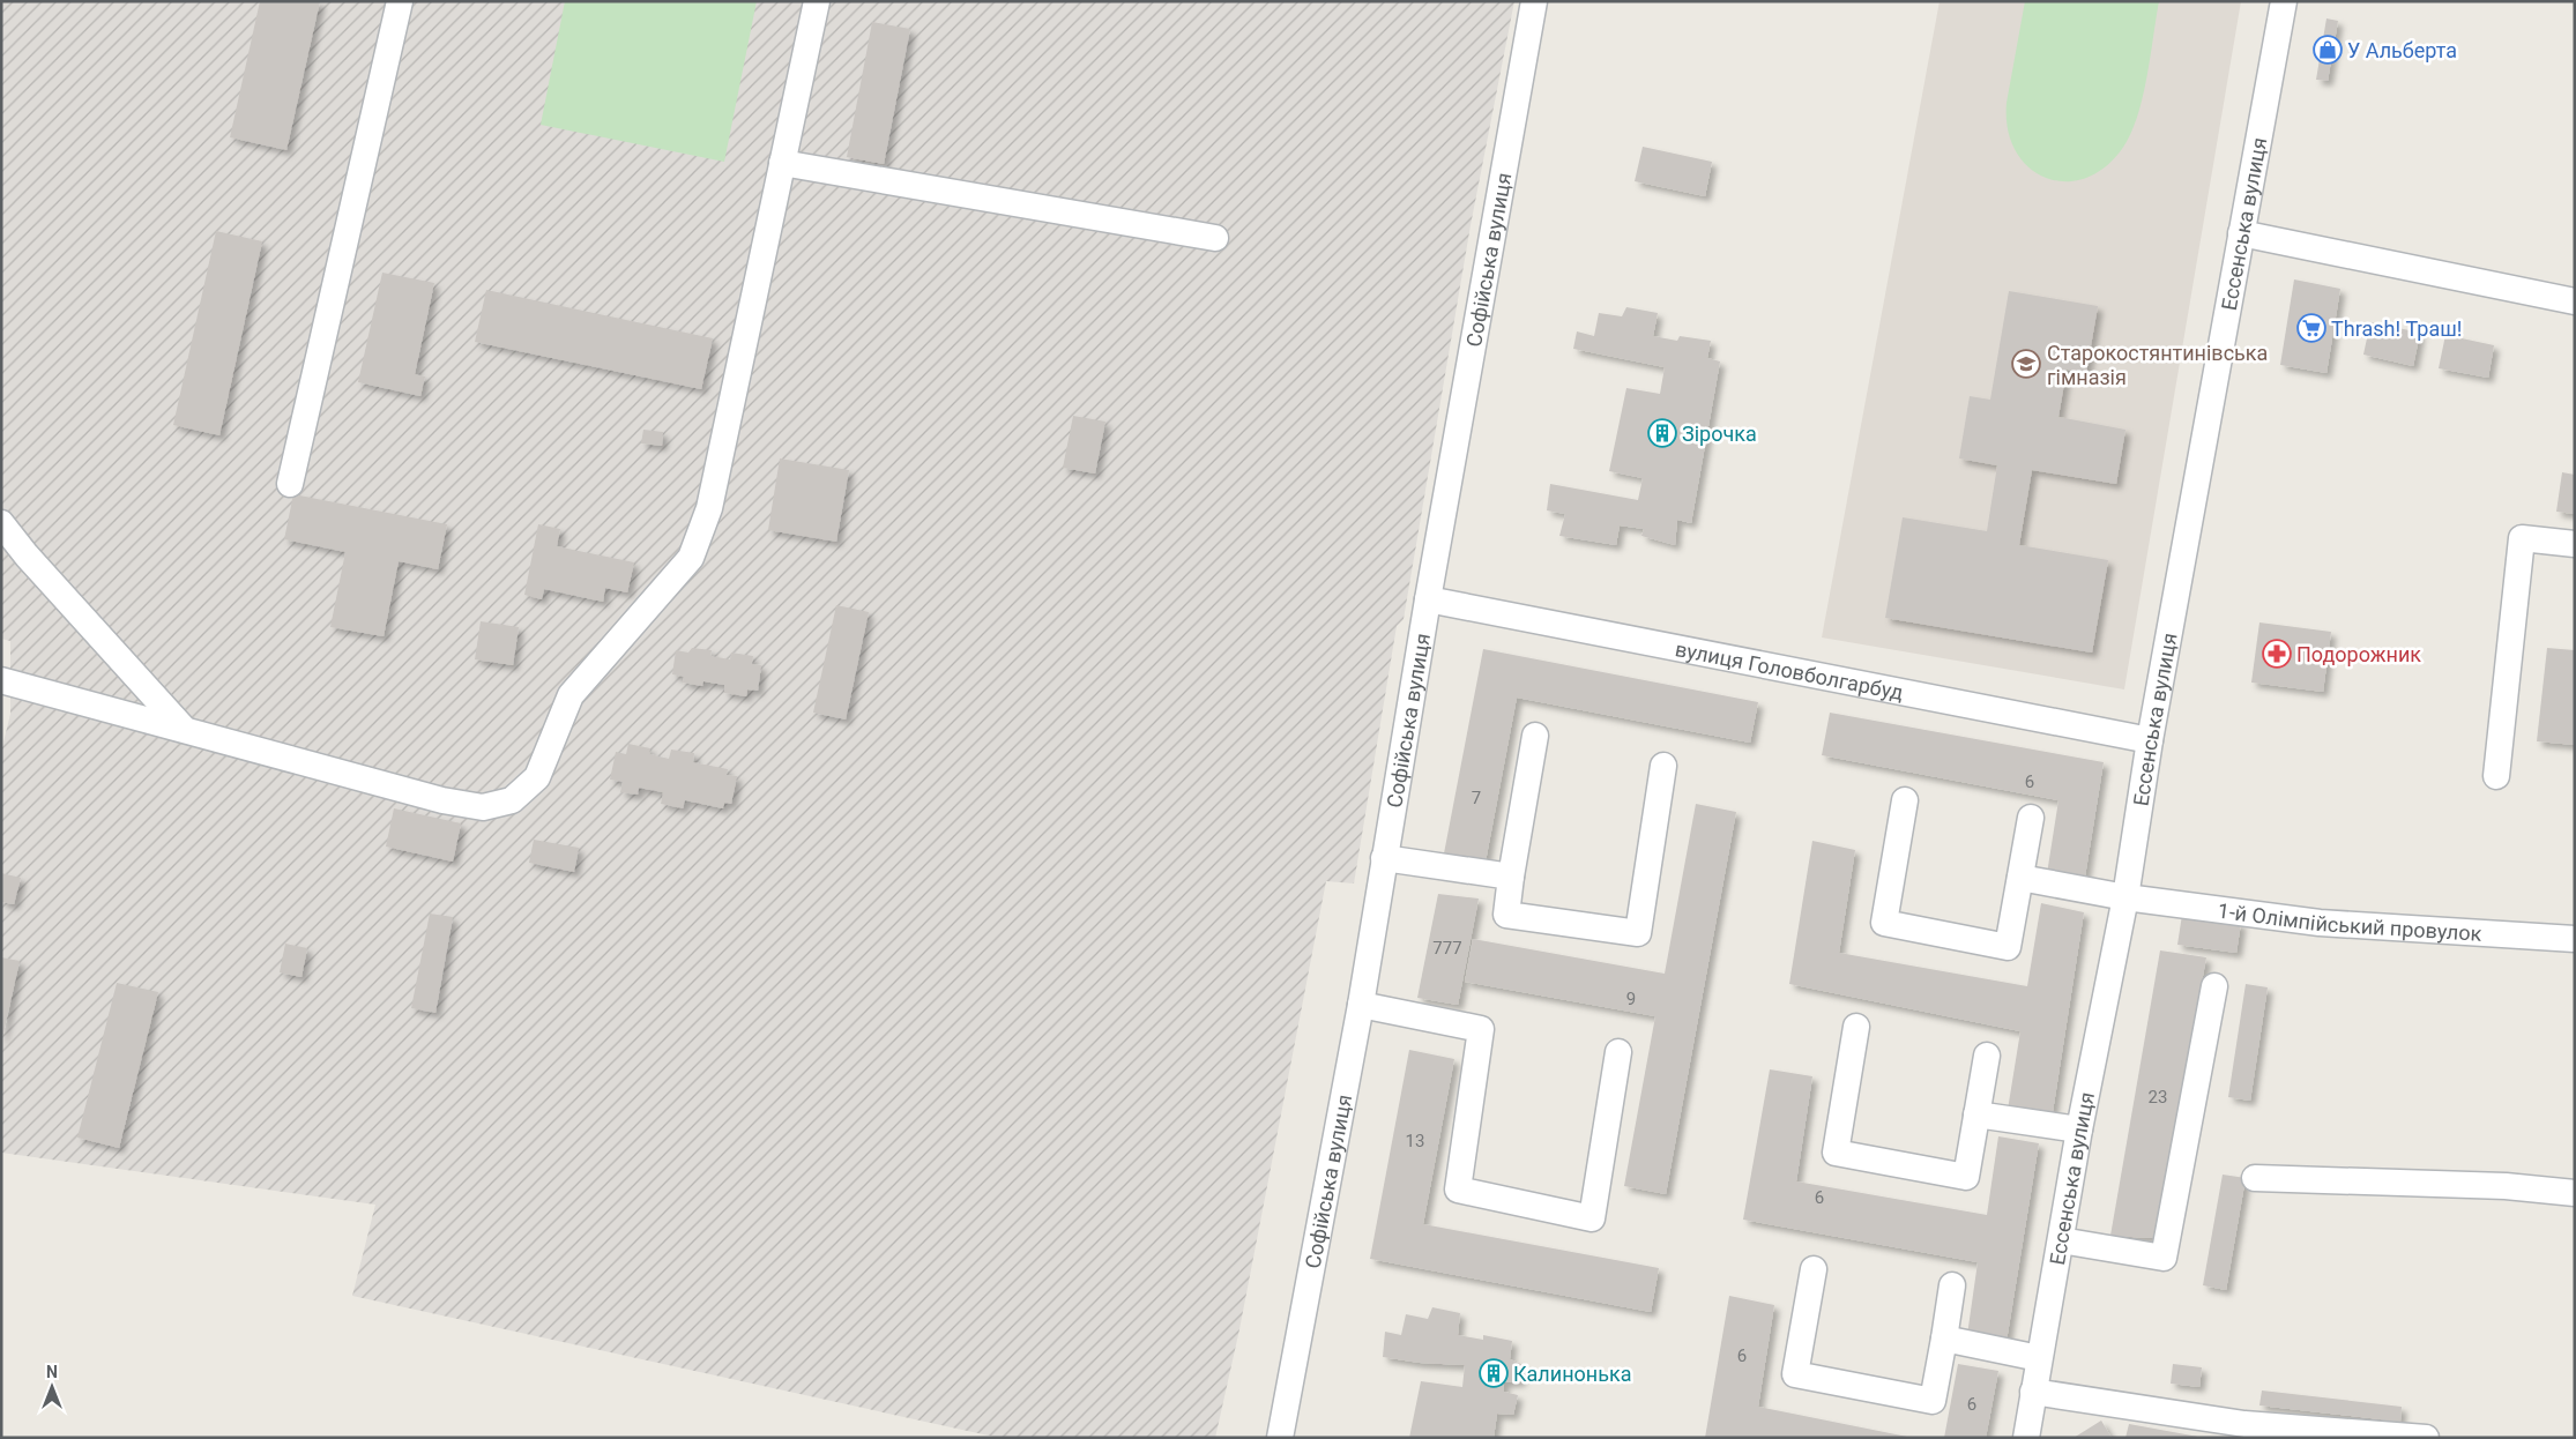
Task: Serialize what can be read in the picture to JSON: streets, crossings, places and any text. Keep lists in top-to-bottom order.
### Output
{
  "streets": {
    "street": [
      "Ессенська вулиця",
      "Софійська вулиця",
      "вулиця Головболгарбуд",
      "1-й Олімпійський провулок"
    ]
  },
  "crossings": [
    ["Ессенська вулиця", "вулиця Головболгарбуд"],
    ["Ессенська вулиця", "1-й Олімпійський провулок"],
    ["Софійська вулиця", "вулиця Головболгарбуд"]
  ],
  "places": {
    "shop": ["У Альберта"],
    "supermarket": ["Thrash! Траш!"],
    "school or university": ["Старокостянтинівська гімназія"],
    "building": ["Зірочка", "Калинонька"],
    "pharmacy": ["Подорожник"]
  },
  "house_numbers": [
    "6",
    "7",
    "777",
    "9",
    "23",
    "13",
    "6",
    "6",
    "6"
  ],
  "north": "top"
}
